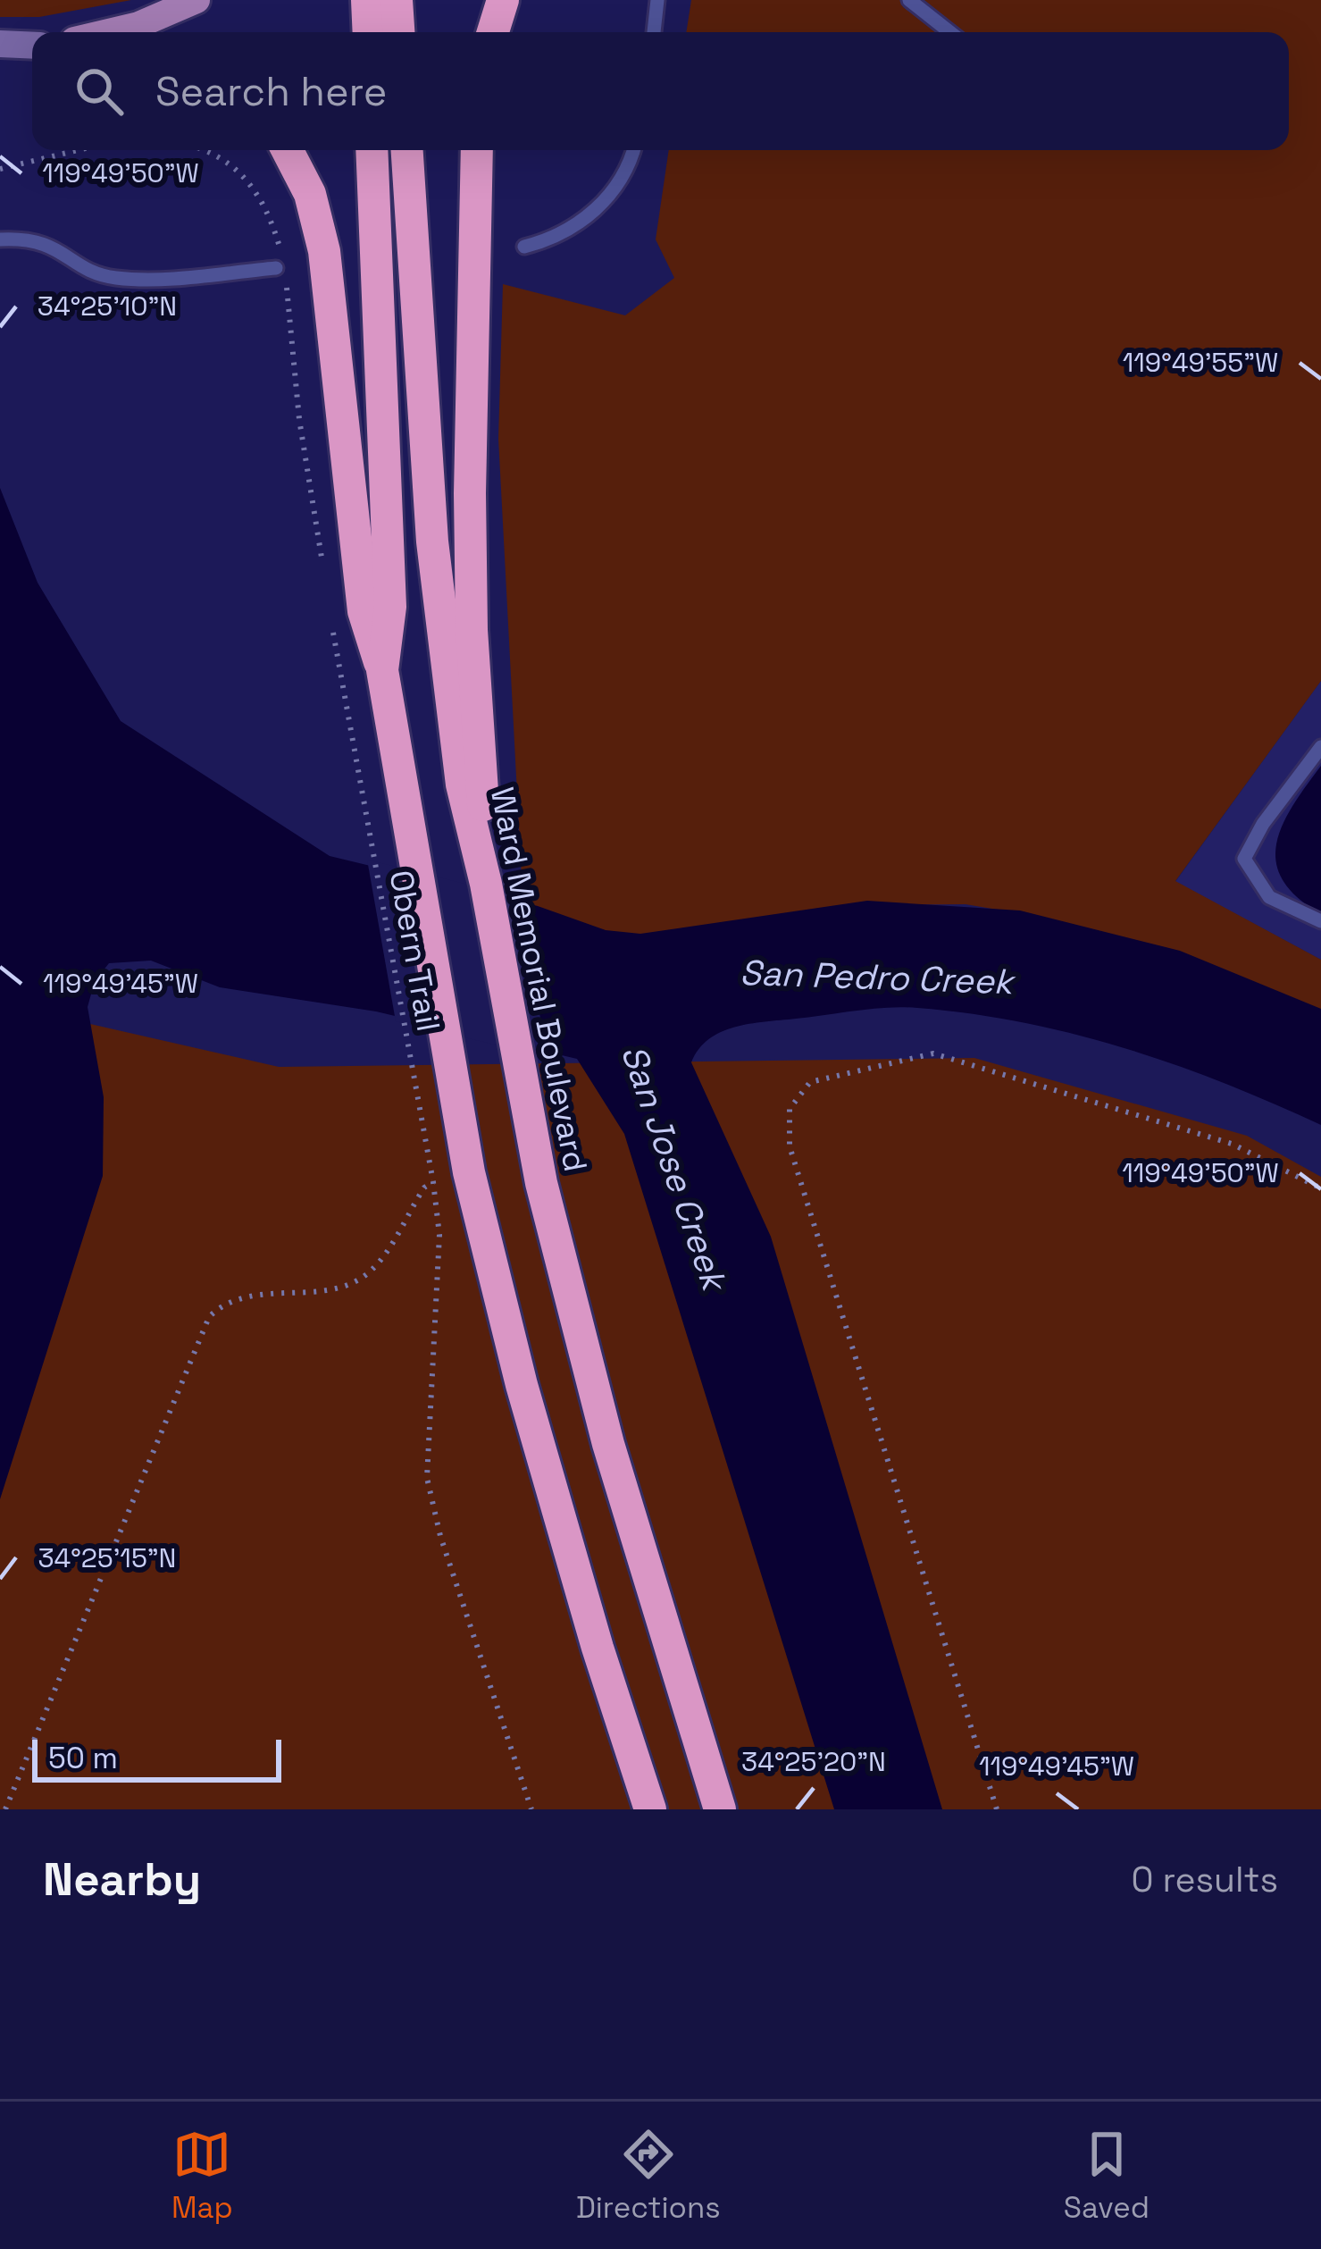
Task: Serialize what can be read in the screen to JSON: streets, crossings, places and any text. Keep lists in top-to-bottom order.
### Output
{
  "streets": {
    "highway": ["Ward Memorial Boulevard"],
    "path": ["Obern Trail"]
  },
  "water": ["San Pedro Creek", "San Jose Creek"],
  "scale_bar": "50 m",
  "page": {
    "search": "Search here",
    "scale": "50 m",
    "heading": ["Nearby", "0 results"],
    "nav": ["Map", "Directions", "Saved"]
  },
  "coordinates": [
    "119°49'50\"W",
    "34°25'10\"N",
    "119°49'55\"W",
    "119°49'45\"W",
    "34°25'15\"N",
    "34°25'20\"N"
  ]
}
